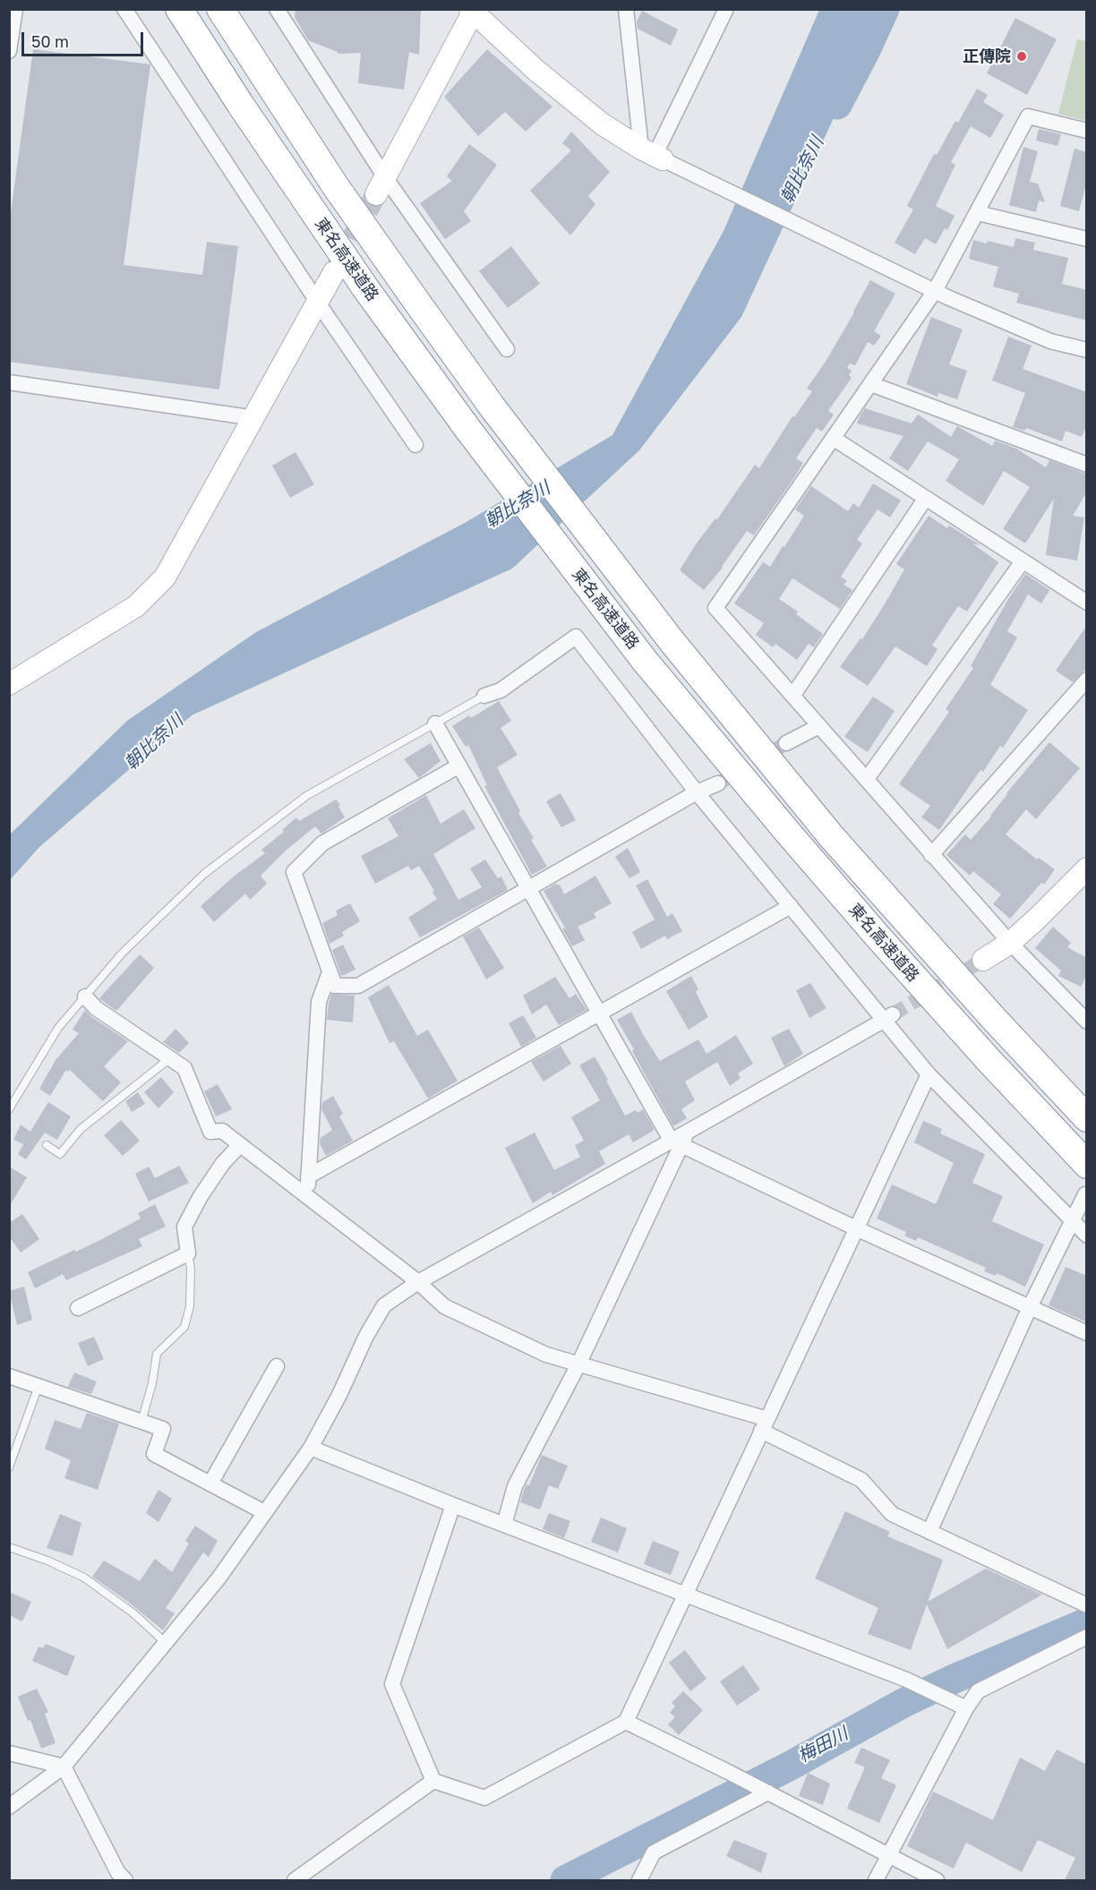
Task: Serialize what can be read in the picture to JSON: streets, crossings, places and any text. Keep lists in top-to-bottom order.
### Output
{
  "streets": {
    "highway": ["東名高速道路"]
  },
  "water": ["朝比奈川", "梅田川"],
  "places": ["正傳院"],
  "scale_bar": "50 m"
}
